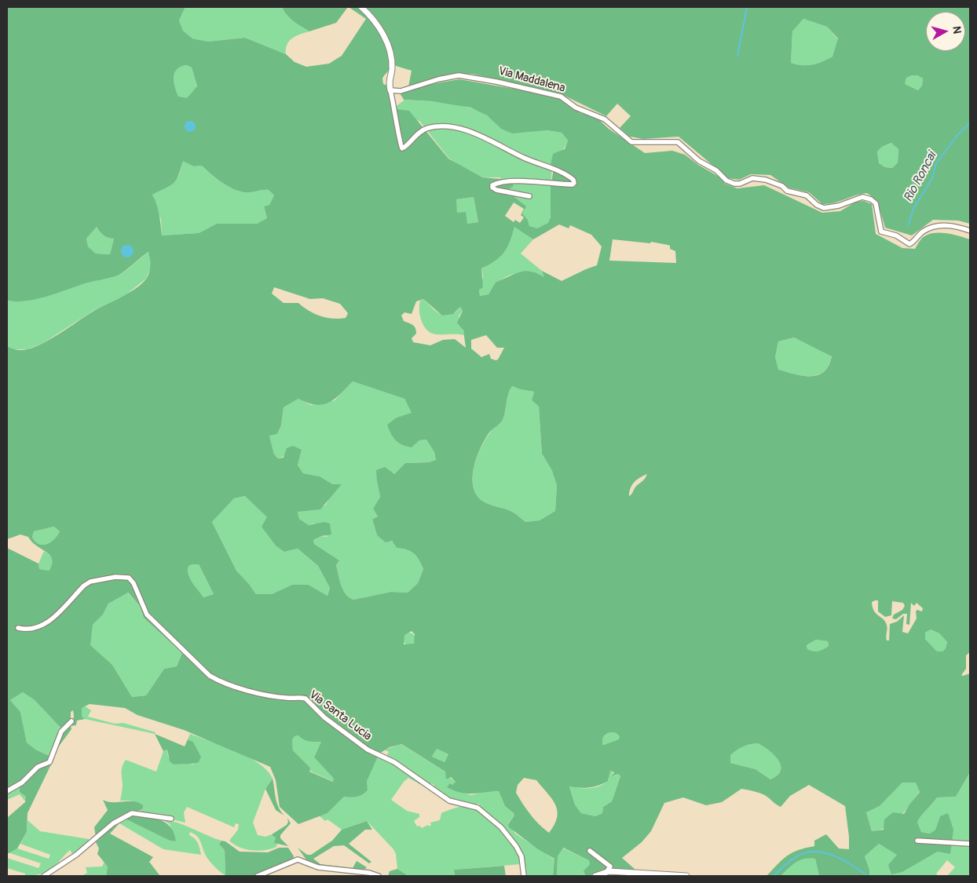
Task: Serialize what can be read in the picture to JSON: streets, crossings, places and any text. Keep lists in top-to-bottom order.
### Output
{
  "streets": {
    "street": ["Via Maddalena", "Via Santa Lucia"]
  },
  "water": ["Rio Roncai"],
  "north": "right"
}
